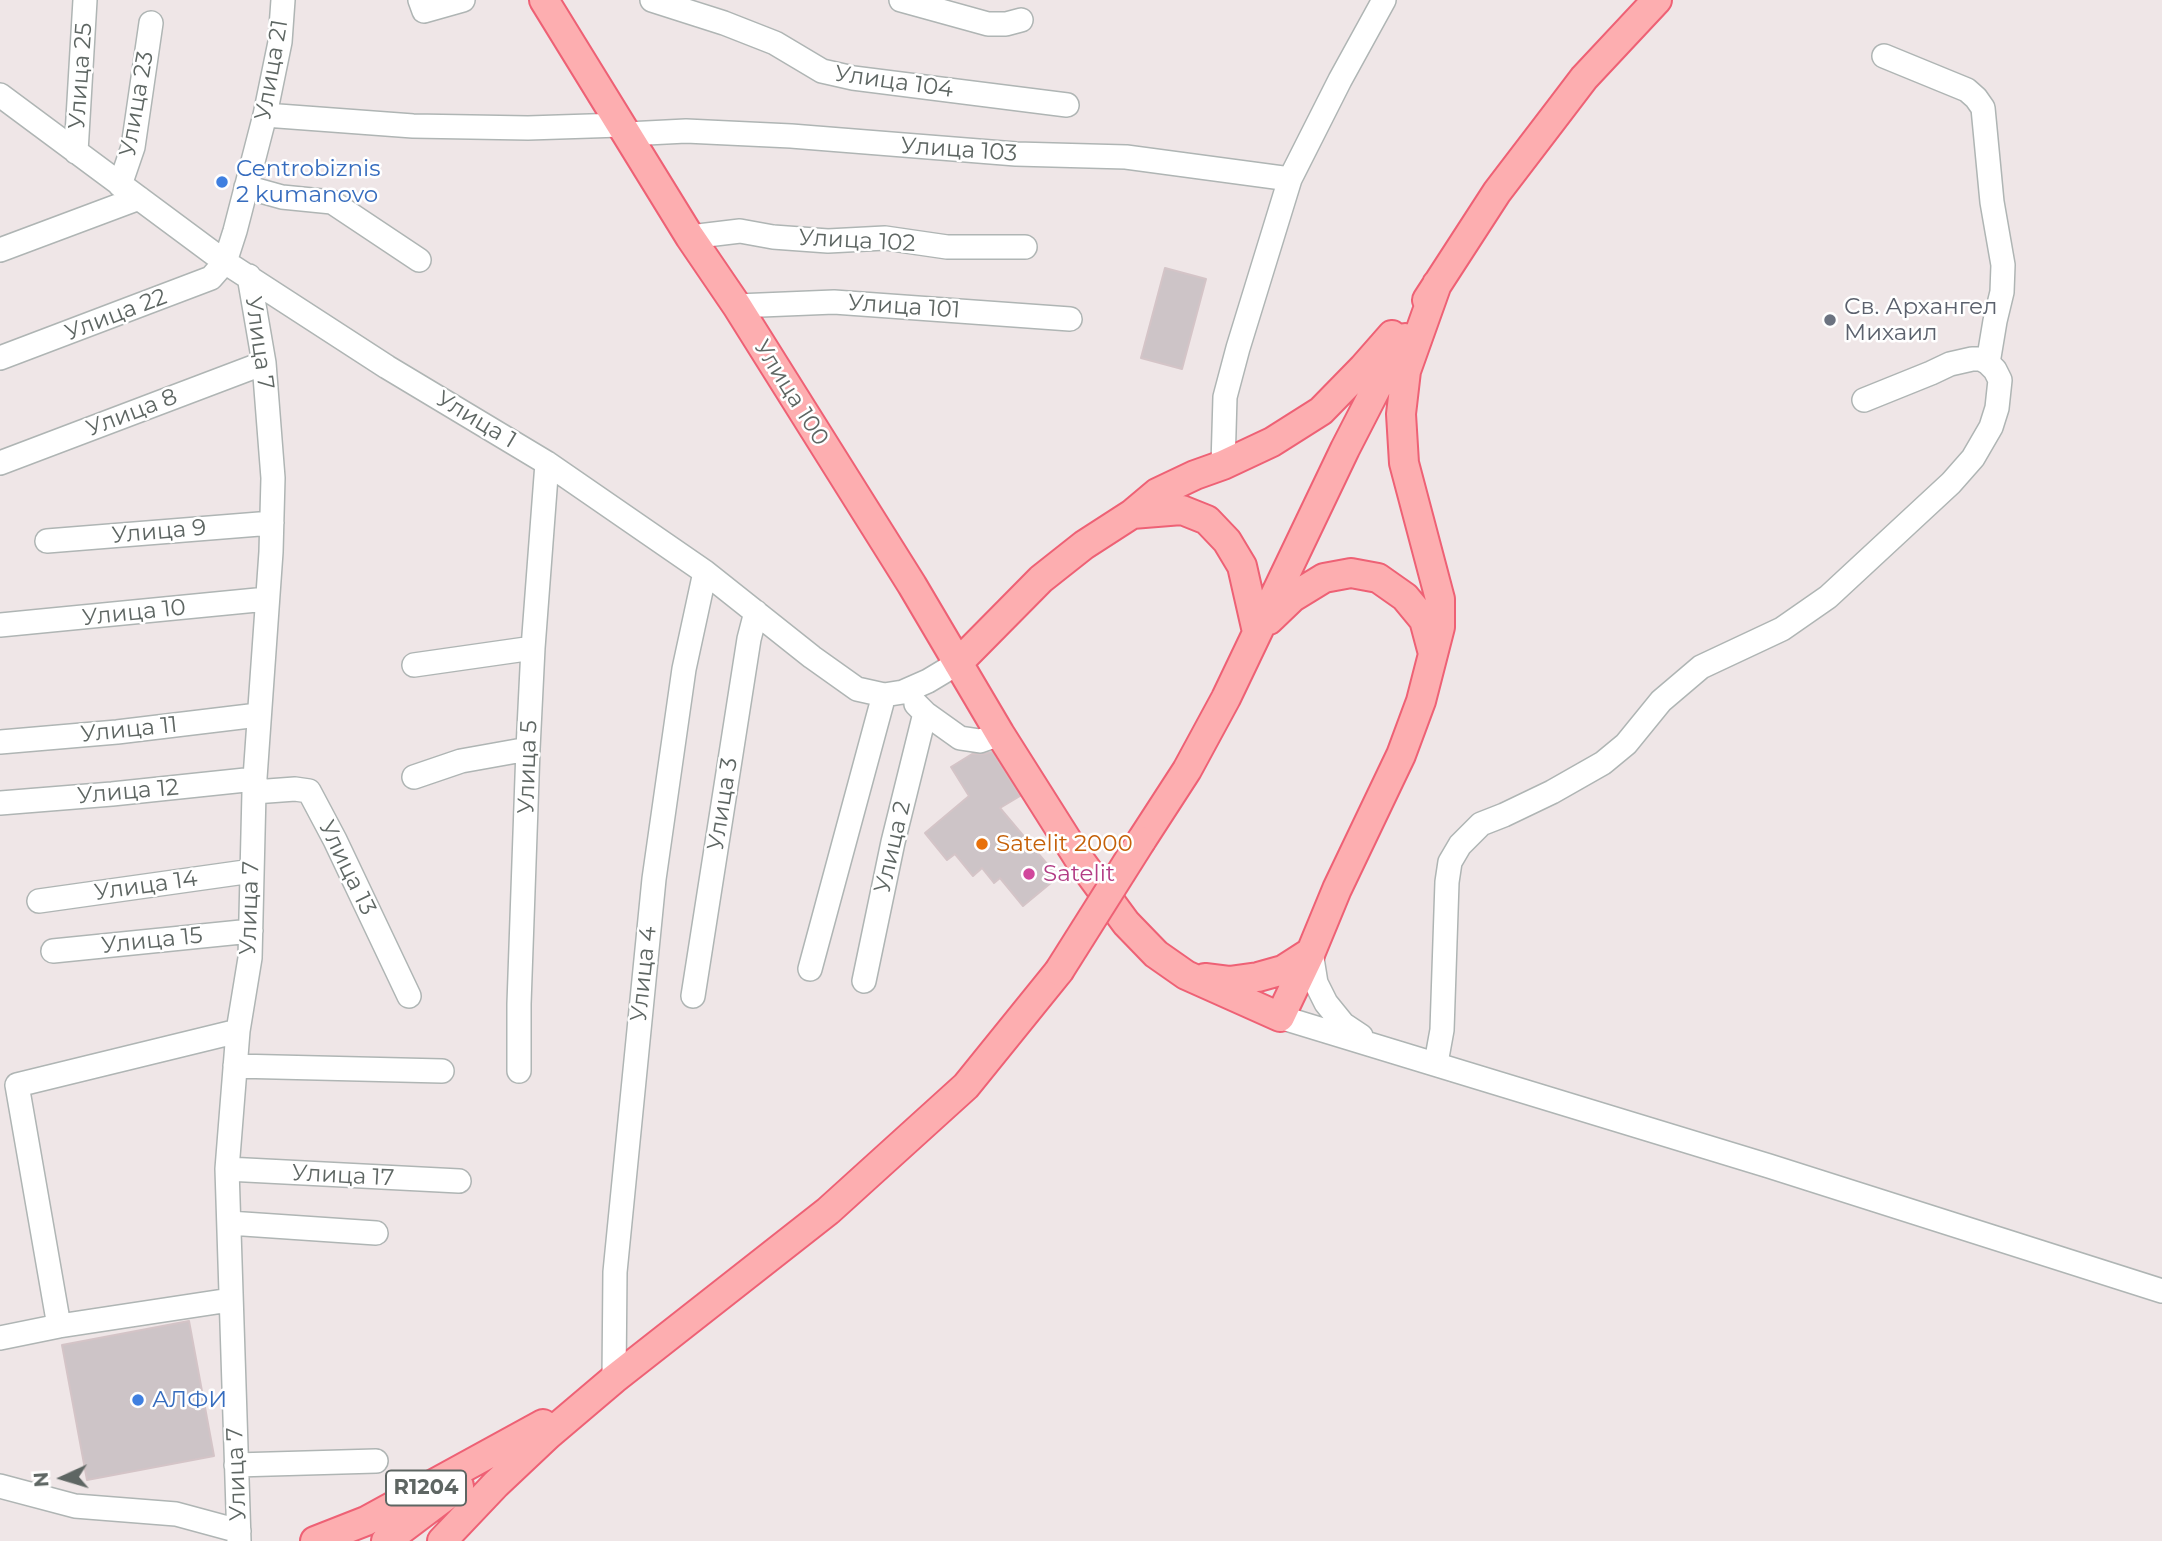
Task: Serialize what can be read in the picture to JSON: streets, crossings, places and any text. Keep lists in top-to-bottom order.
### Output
{
  "streets": {
    "main road": ["Улица 100", "R1204"],
    "street": [
      "Улица 21",
      "Улица 25",
      "Улица 104",
      "Улица 23",
      "Улица 103",
      "Улица 102",
      "Улица 101",
      "Улица 22",
      "Улица 7",
      "Улица 8",
      "Улица 1",
      "Улица 9",
      "Улица 10",
      "Улица 11",
      "Улица 5",
      "Улица 12",
      "Улица 3",
      "Улица 2",
      "Улица 13",
      "Улица 14",
      "Улица 15",
      "Улица 4",
      "Улица 17"
    ]
  },
  "crossings": [
    ["Улица 21", "Улица 22"],
    ["Улица 21", "Улица 1"],
    ["Улица 25", "Улица 1"],
    ["Улица 23", "Улица 1"],
    ["Улица 103", "Улица 100"],
    ["Улица 102", "Улица 100"],
    ["Улица 101", "Улица 100"],
    ["Улица 22", "Улица 1"],
    ["Улица 7", "Улица 8"],
    ["Улица 7", "Улица 1"],
    ["Улица 7", "Улица 9"],
    ["Улица 7", "Улица 10"],
    ["Улица 7", "Улица 11"],
    ["Улица 7", "Улица 12"],
    ["Улица 7", "Улица 13"],
    ["Улица 7", "Улица 14"],
    ["Улица 7", "Улица 15"],
    ["Улица 7", "Улица 17"],
    ["Улица 1", "Улица 5"],
    ["Улица 1", "Улица 3"],
    ["Улица 1", "Улица 4"],
    ["Улица 12", "Улица 13"],
    ["Улица 4", "R1204"]
  ],
  "places": [
    "Centrobiznis 2 kumanovo",
    "Св. Архангел Михаил",
    "Satelit 2000",
    "Satelit",
    "АЛФИ"
  ],
  "north": "left"
}
